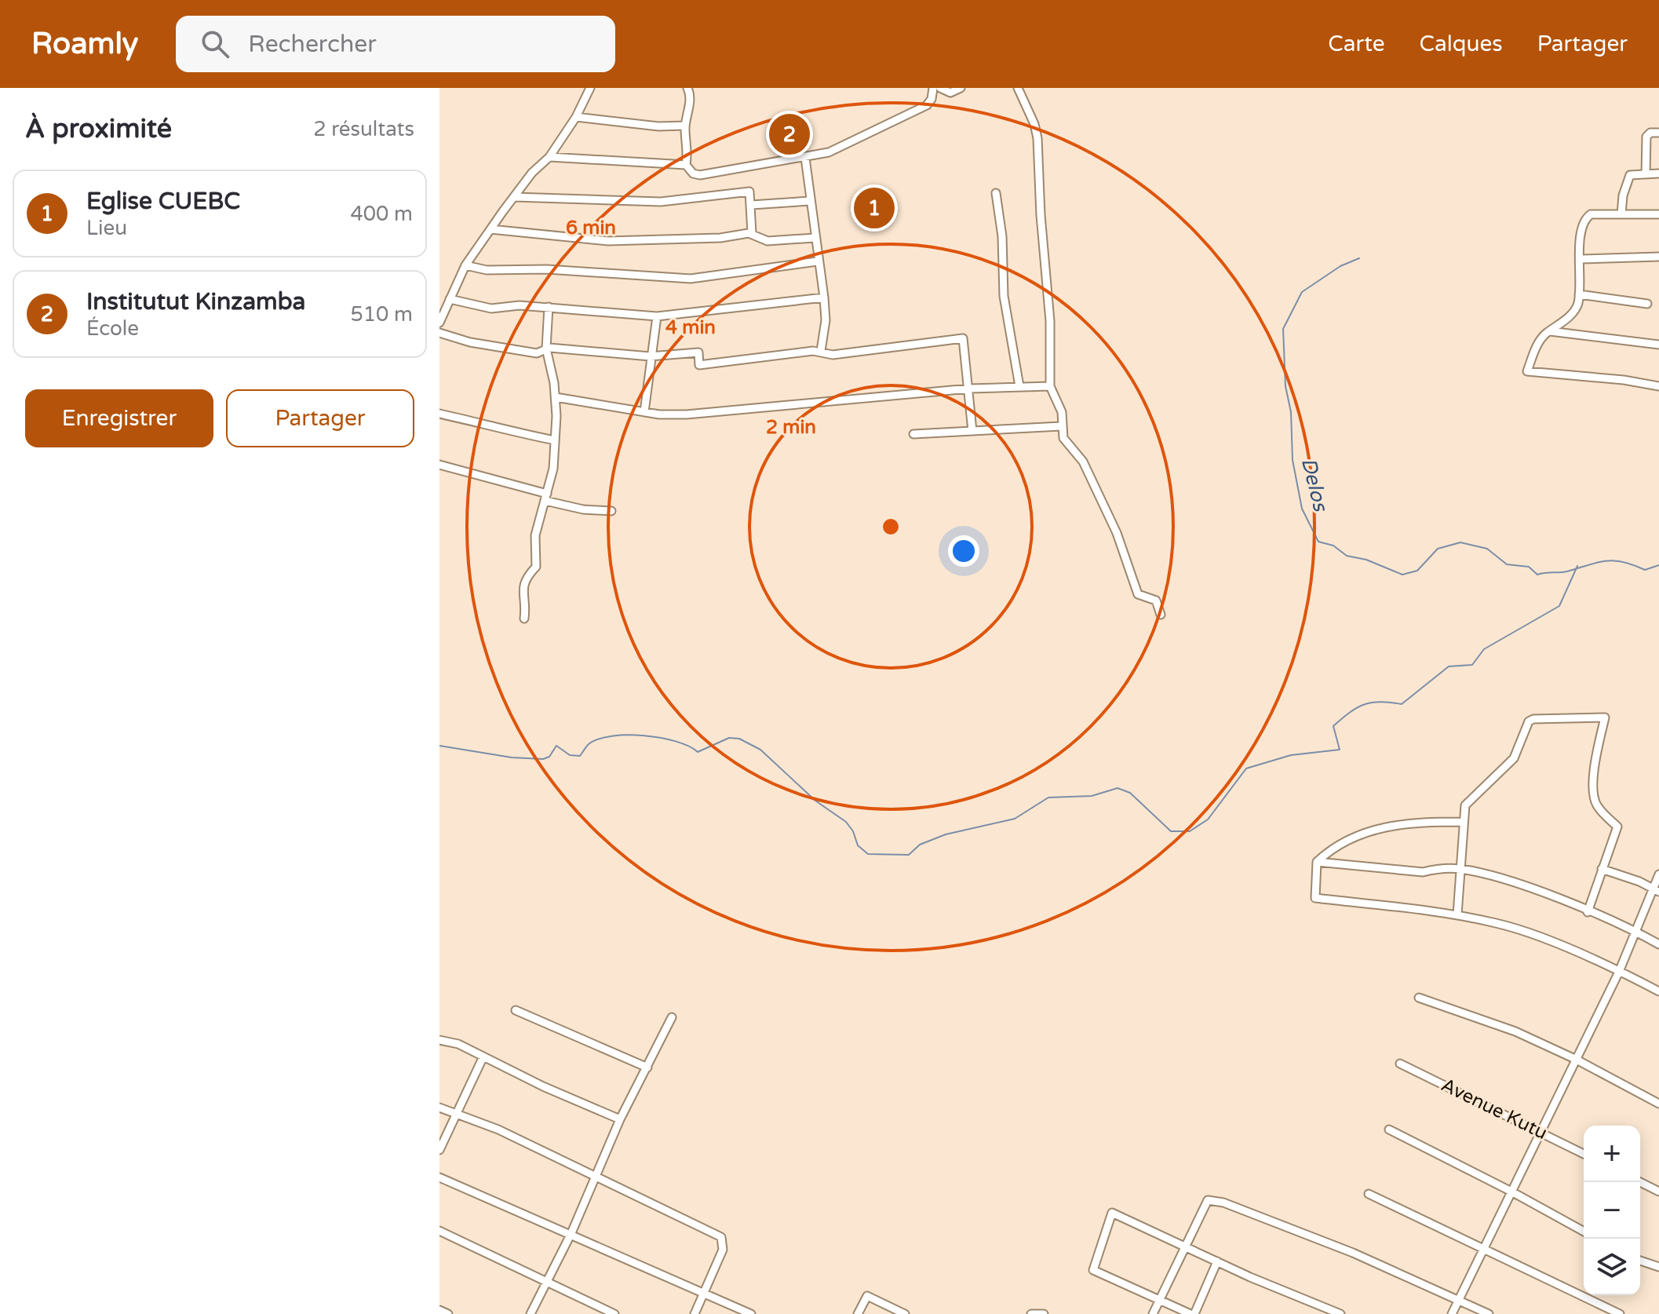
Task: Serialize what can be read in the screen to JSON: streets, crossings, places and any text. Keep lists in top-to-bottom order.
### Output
{
  "streets": {
    "street": ["Avenue Kutu"]
  },
  "water": ["Delos"],
  "page": {
    "header": "Roamly",
    "search": "Rechercher",
    "nav": ["Carte", "Calques", "Partager"],
    "heading": ["À proximité", "2 résultats"],
    "pins": ["2", "1"],
    "list": [
      {
        "mark": "1",
        "name": "Eglise CUEBC",
        "note": "Lieu",
        "value": "400 m"
      },
      {
        "mark": "2",
        "name": "Institutut Kinzamba",
        "note": "École",
        "value": "510 m"
      }
    ],
    "buttons": ["Enregistrer", "Partager"],
    "map_buttons": ["+", "−"]
  },
  "rings": ["6 min", "4 min", "2 min"]
}
